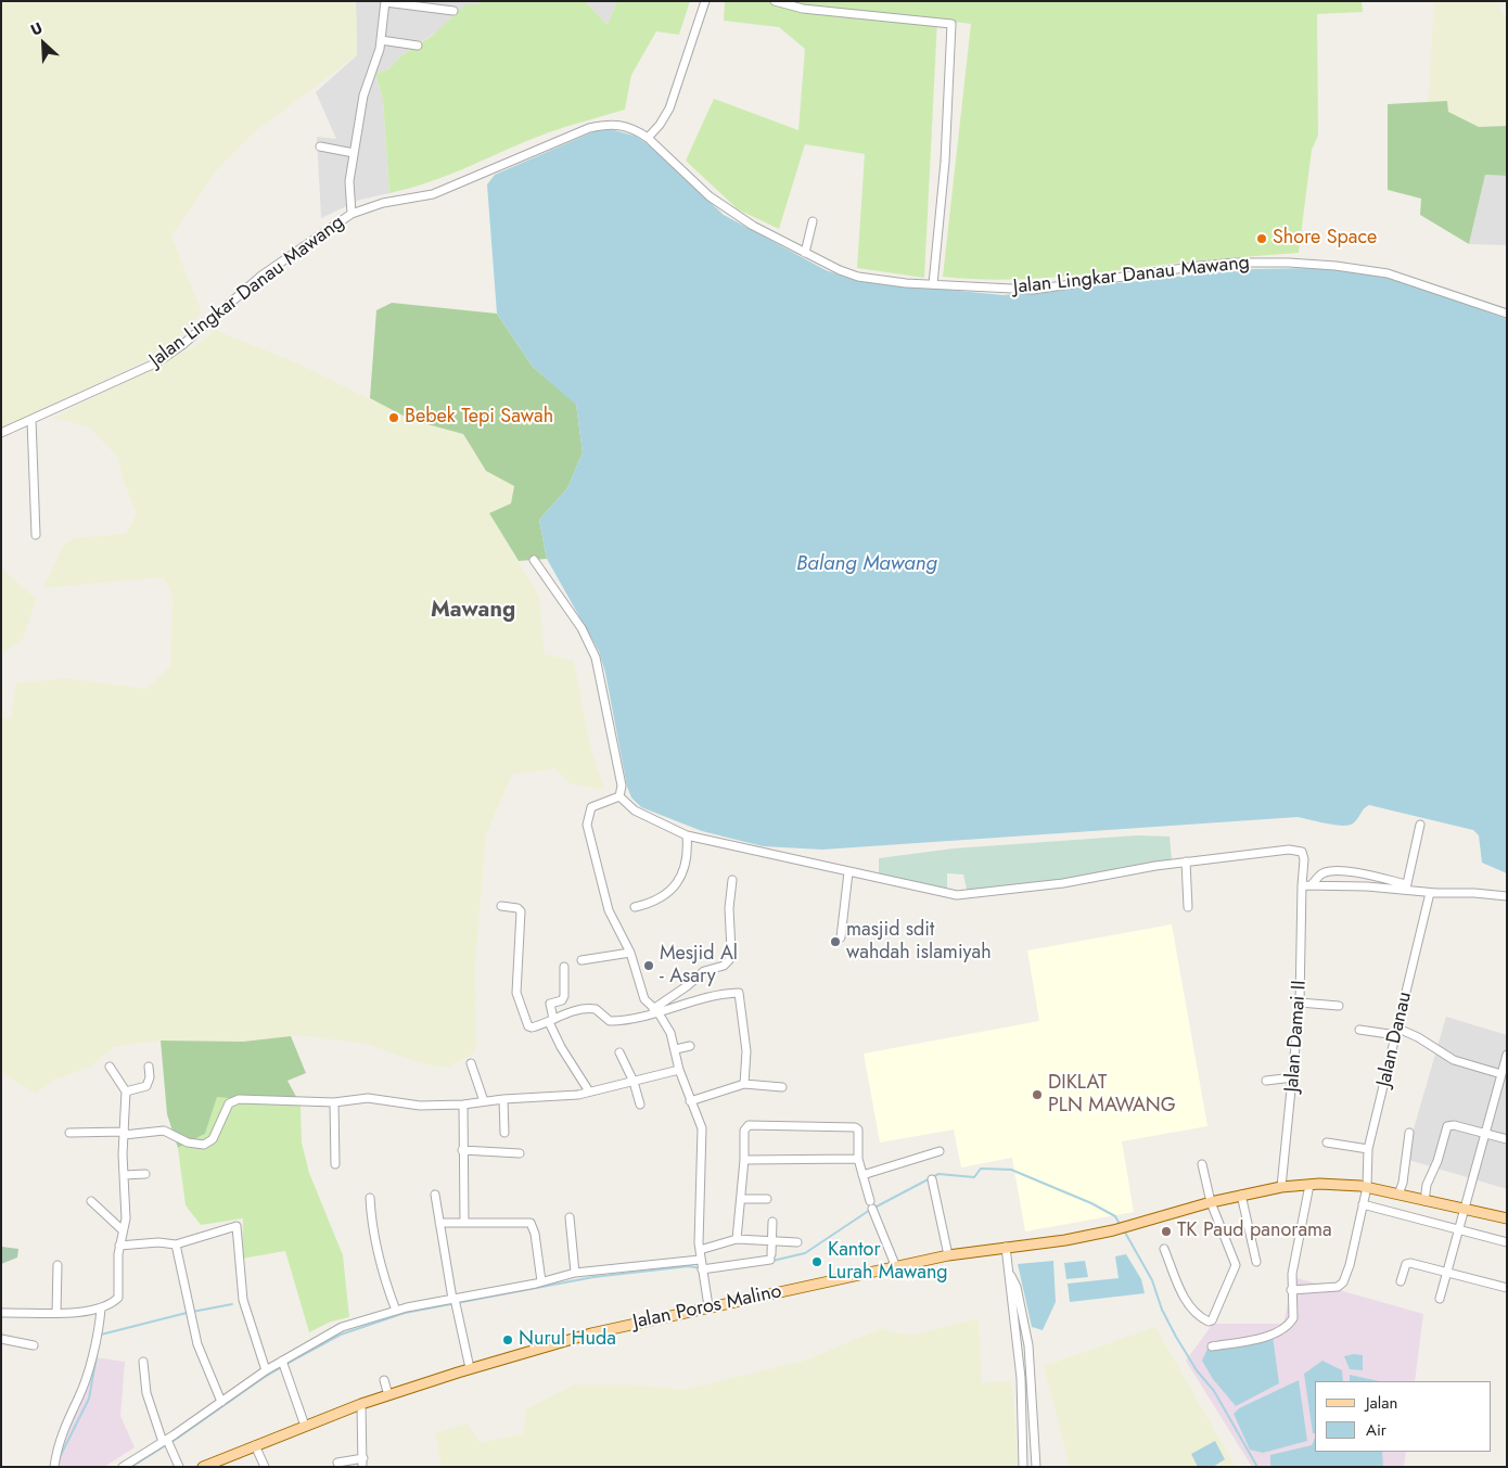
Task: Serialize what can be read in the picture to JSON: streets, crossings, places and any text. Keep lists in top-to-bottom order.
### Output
{
  "streets": {
    "main road": ["Jalan Poros Malino"],
    "street": ["Jalan Lingkar Danau Mawang", "Jalan Damai II", "Jalan Danau"]
  },
  "crossings": [
    ["Jalan Damai II", "Jalan Poros Malino"],
    ["Jalan Danau", "Jalan Poros Malino"]
  ],
  "districts": ["Mawang"],
  "water": ["Balang Mawang"],
  "places": [
    "Shore Space",
    "Bebek Tepi Sawah",
    "masjid sdit wahdah islamiyah",
    "Mesjid Al - Asary",
    "DIKLAT PLN MAWANG",
    "TK Paud panorama",
    "Kantor Lurah Mawang",
    "Nurul Huda"
  ],
  "legend": ["Jalan", "Air"],
  "north": "top left"
}
